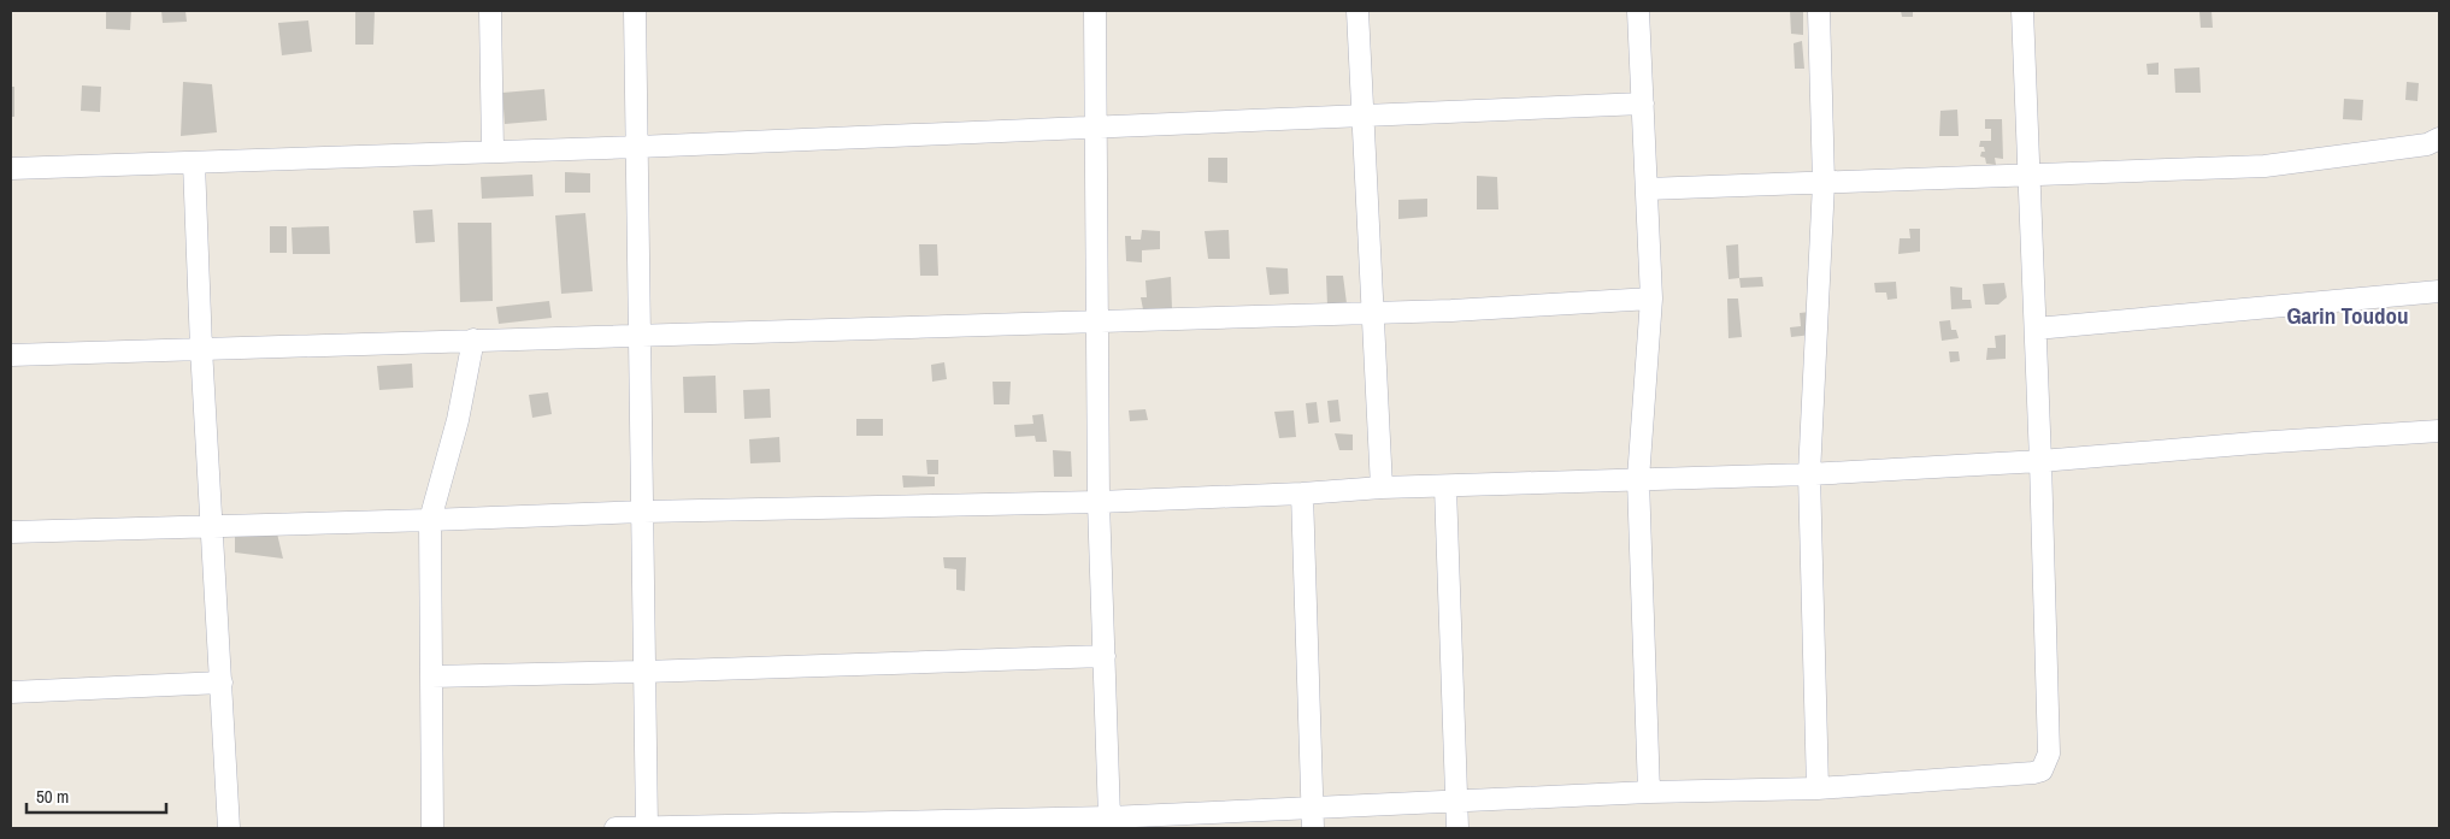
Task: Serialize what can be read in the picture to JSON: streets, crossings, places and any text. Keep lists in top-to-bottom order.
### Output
{
  "districts": ["Garin Toudou"],
  "scale_bar": "50 m"
}
